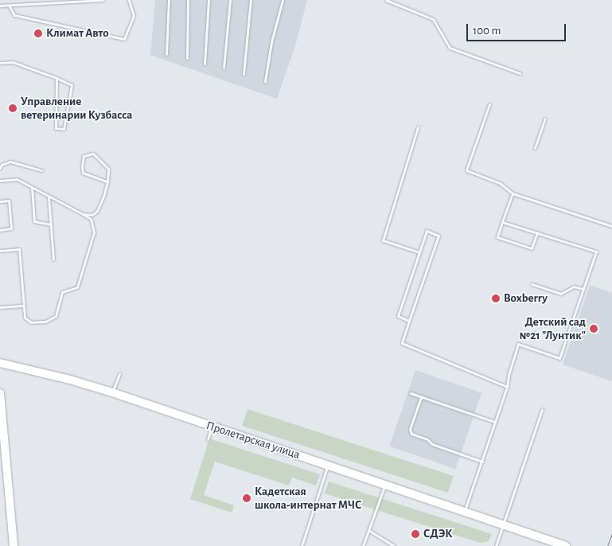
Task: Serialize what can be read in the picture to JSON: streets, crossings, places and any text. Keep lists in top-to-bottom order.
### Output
{
  "streets": {
    "street": ["Пролетарская улица"]
  },
  "places": [
    "Климат Авто",
    "Управление ветеринарии Кузбасса",
    "Boxberry",
    "Детский сад №21 \"Лунтик\"",
    "Кадетская школа-интернат МЧС",
    "СДЭК"
  ],
  "scale_bar": "100 m"
}
